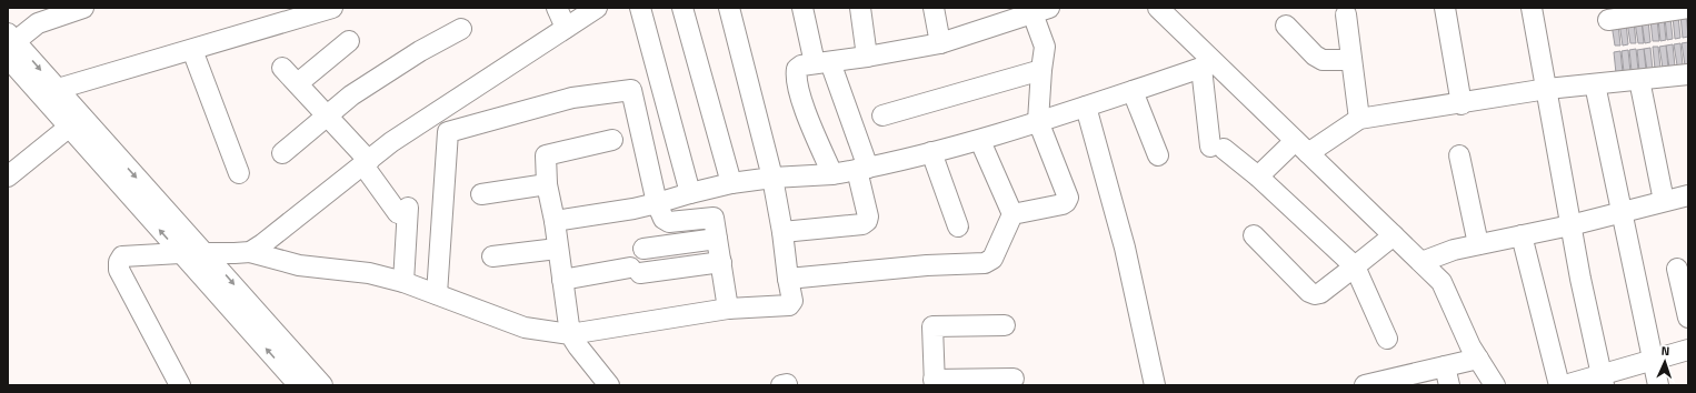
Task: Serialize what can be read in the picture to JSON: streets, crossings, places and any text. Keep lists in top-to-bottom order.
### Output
{
  "north": "top"
}
